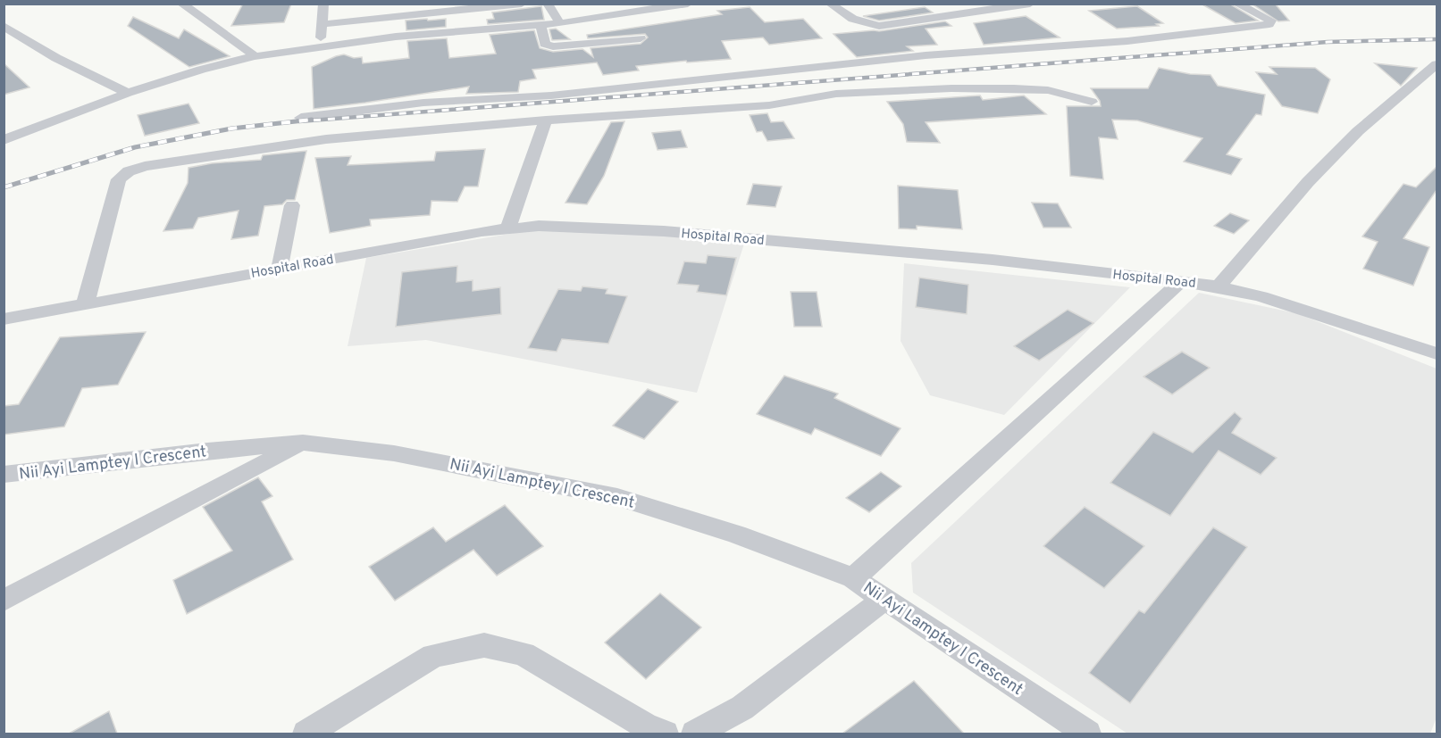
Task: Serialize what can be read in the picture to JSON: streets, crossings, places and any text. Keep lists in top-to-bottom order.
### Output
{
  "streets": {
    "street": ["Hospital Road", "Nii Ayi Lamptey I Crescent"]
  }
}
